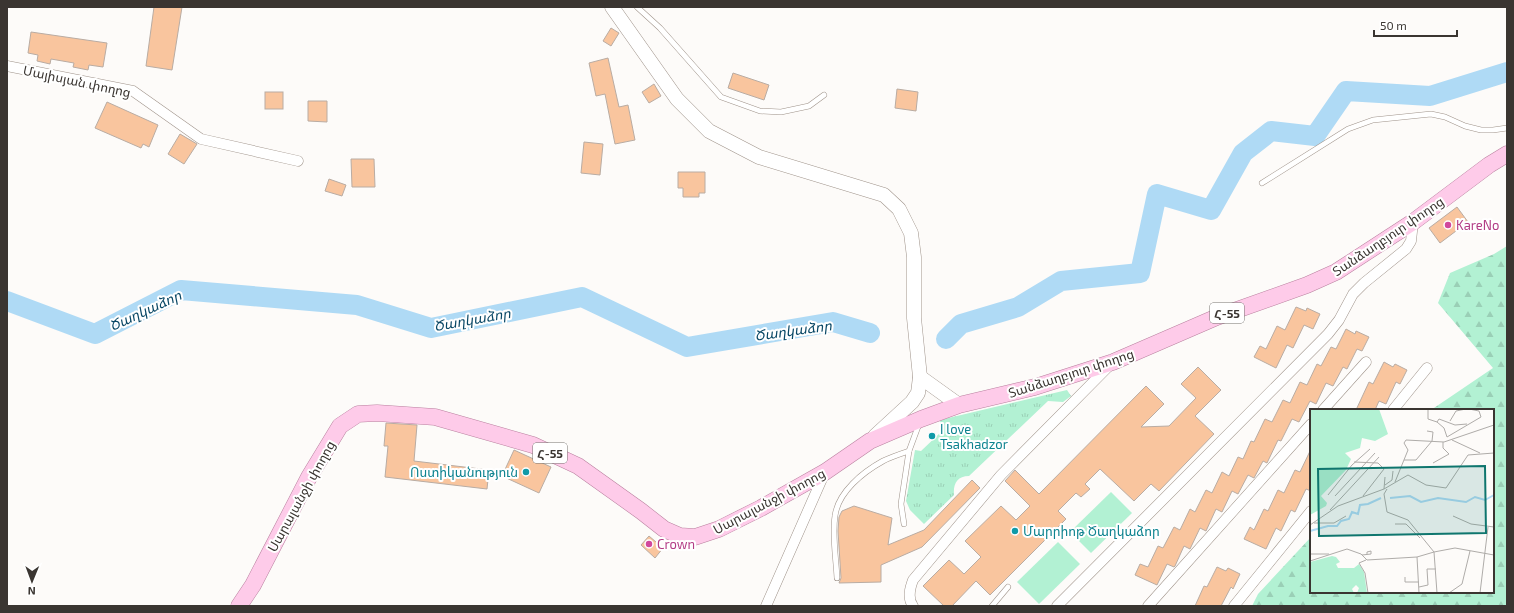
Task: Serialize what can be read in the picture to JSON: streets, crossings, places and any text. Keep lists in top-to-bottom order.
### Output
{
  "streets": {
    "main road": ["Տանձաղբյուր փողոց", "Հ-55", "Սարալանջի փողոց"],
    "street": ["Մայիսյան փողոց"]
  },
  "crossings": [
    ["Տանձաղբյուր փողոց", "Սարալանջի փողոց"]
  ],
  "water": ["Ծաղկաձոր"],
  "places": [
    "KareNo",
    "I love Tsakhadzor",
    "Ոստիկանություն",
    "Մարրիոթ Ծաղկաձոր",
    "Crown"
  ],
  "scale_bar": "50 m",
  "north": "bottom"
}
